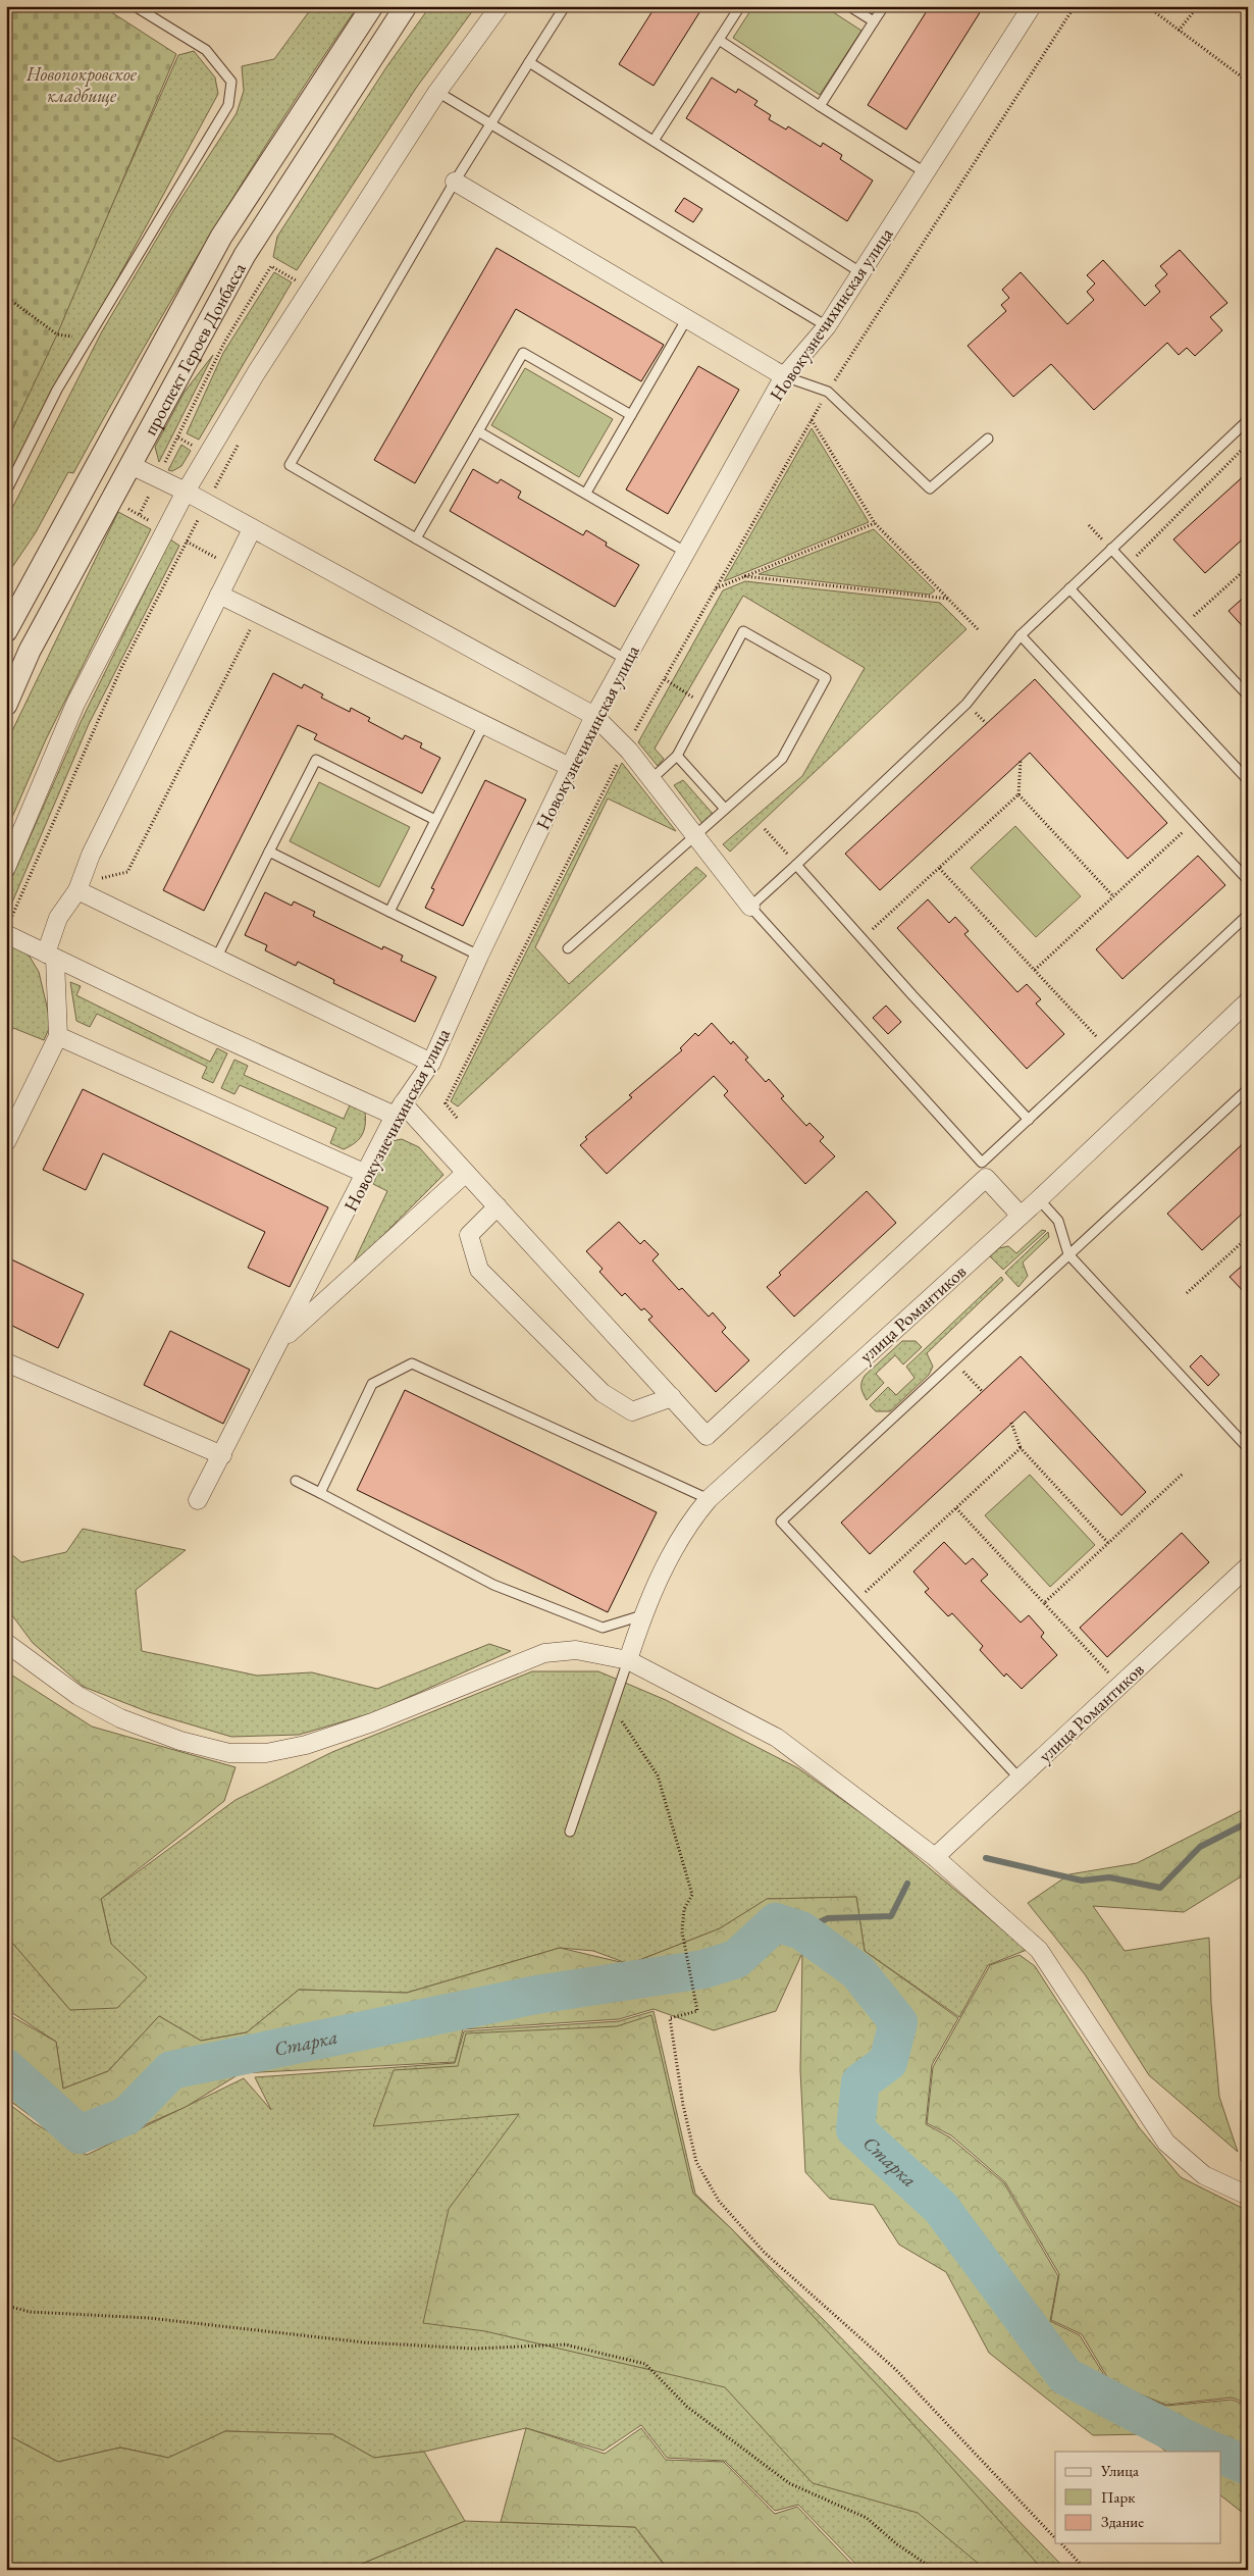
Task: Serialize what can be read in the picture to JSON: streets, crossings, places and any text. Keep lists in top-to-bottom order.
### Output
{
  "streets": {
    "street": ["Новокузнечихинская улица", "проспект Героев Донбасса", "улица Романтиков"]
  },
  "water": ["Старка"],
  "parks": ["Новопокровское кладбище"],
  "legend": ["Улица", "Парк", "Здание"]
}
